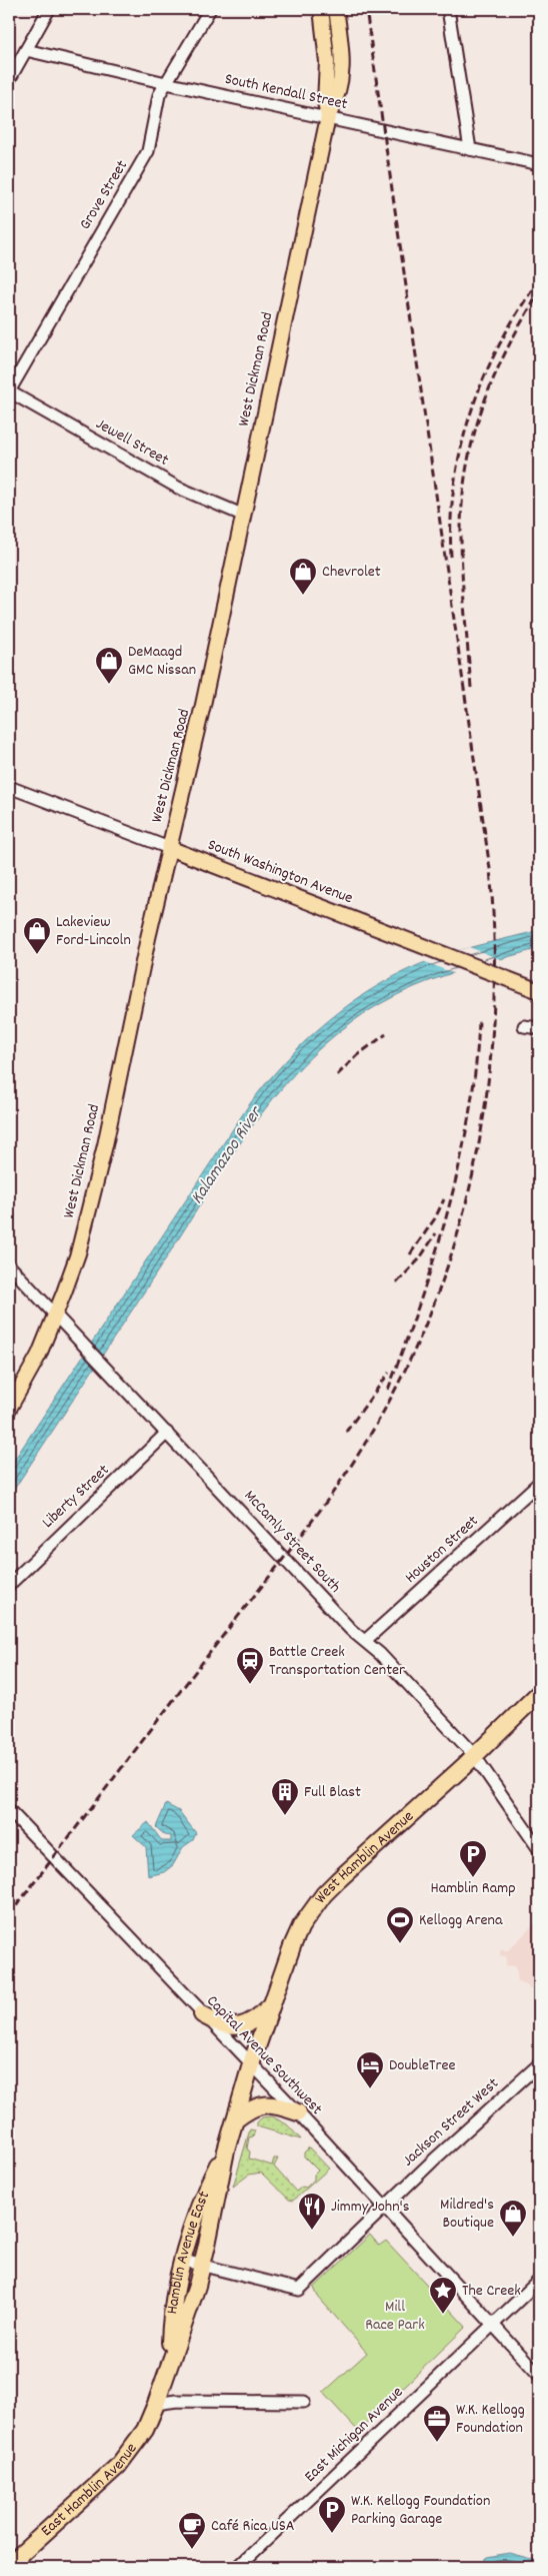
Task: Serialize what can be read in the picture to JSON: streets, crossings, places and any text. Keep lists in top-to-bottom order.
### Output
{
  "streets": {
    "highway": ["West Hamblin Avenue", "Hamblin Avenue East", "East Hamblin Avenue"],
    "main road": ["West Dickman Road", "South Washington Avenue"],
    "street": [
      "South Kendall Street",
      "Grove Street",
      "Jewell Street",
      "Liberty Street",
      "McCamly Street South",
      "Houston Street",
      "Capital Avenue Southwest",
      "Jackson Street West",
      "East Michigan Avenue"
    ]
  },
  "crossings": [
    ["South Kendall Street", "Grove Street"],
    ["South Kendall Street", "West Dickman Road"],
    ["Grove Street", "Jewell Street"],
    ["West Dickman Road", "Jewell Street"],
    ["West Dickman Road", "South Washington Avenue"],
    ["West Dickman Road", "McCamly Street South"],
    ["Liberty Street", "McCamly Street South"],
    ["McCamly Street South", "Houston Street"],
    ["McCamly Street South", "West Hamblin Avenue"],
    ["West Hamblin Avenue", "Capital Avenue Southwest"],
    ["West Hamblin Avenue", "Hamblin Avenue East"],
    ["Capital Avenue Southwest", "Jackson Street West"],
    ["Capital Avenue Southwest", "Hamblin Avenue East"],
    ["Capital Avenue Southwest", "East Michigan Avenue"],
    ["Jackson Street West", "Hamblin Avenue East"],
    ["Hamblin Avenue East", "East Hamblin Avenue"]
  ],
  "water": ["Kalamazoo River"],
  "parks": ["Mill Race Park"],
  "places": {
    "shop": [
      "Chevrolet",
      "DeMaagd GMC Nissan",
      "Lakeview Ford-Lincoln",
      "Mildred's Boutique"
    ],
    "station": ["Battle Creek Transportation Center"],
    "building": ["Full Blast"],
    "parking": ["Hamblin Ramp", "W.K. Kellogg Foundation Parking Garage"],
    "sports": ["Kellogg Arena"],
    "hotel": ["DoubleTree"],
    "restaurant": ["Jimmy John's"],
    "place": ["The Creek"],
    "office": ["W.K. Kellogg Foundation"],
    "cafe": ["Café Rica USA"]
  }
}
